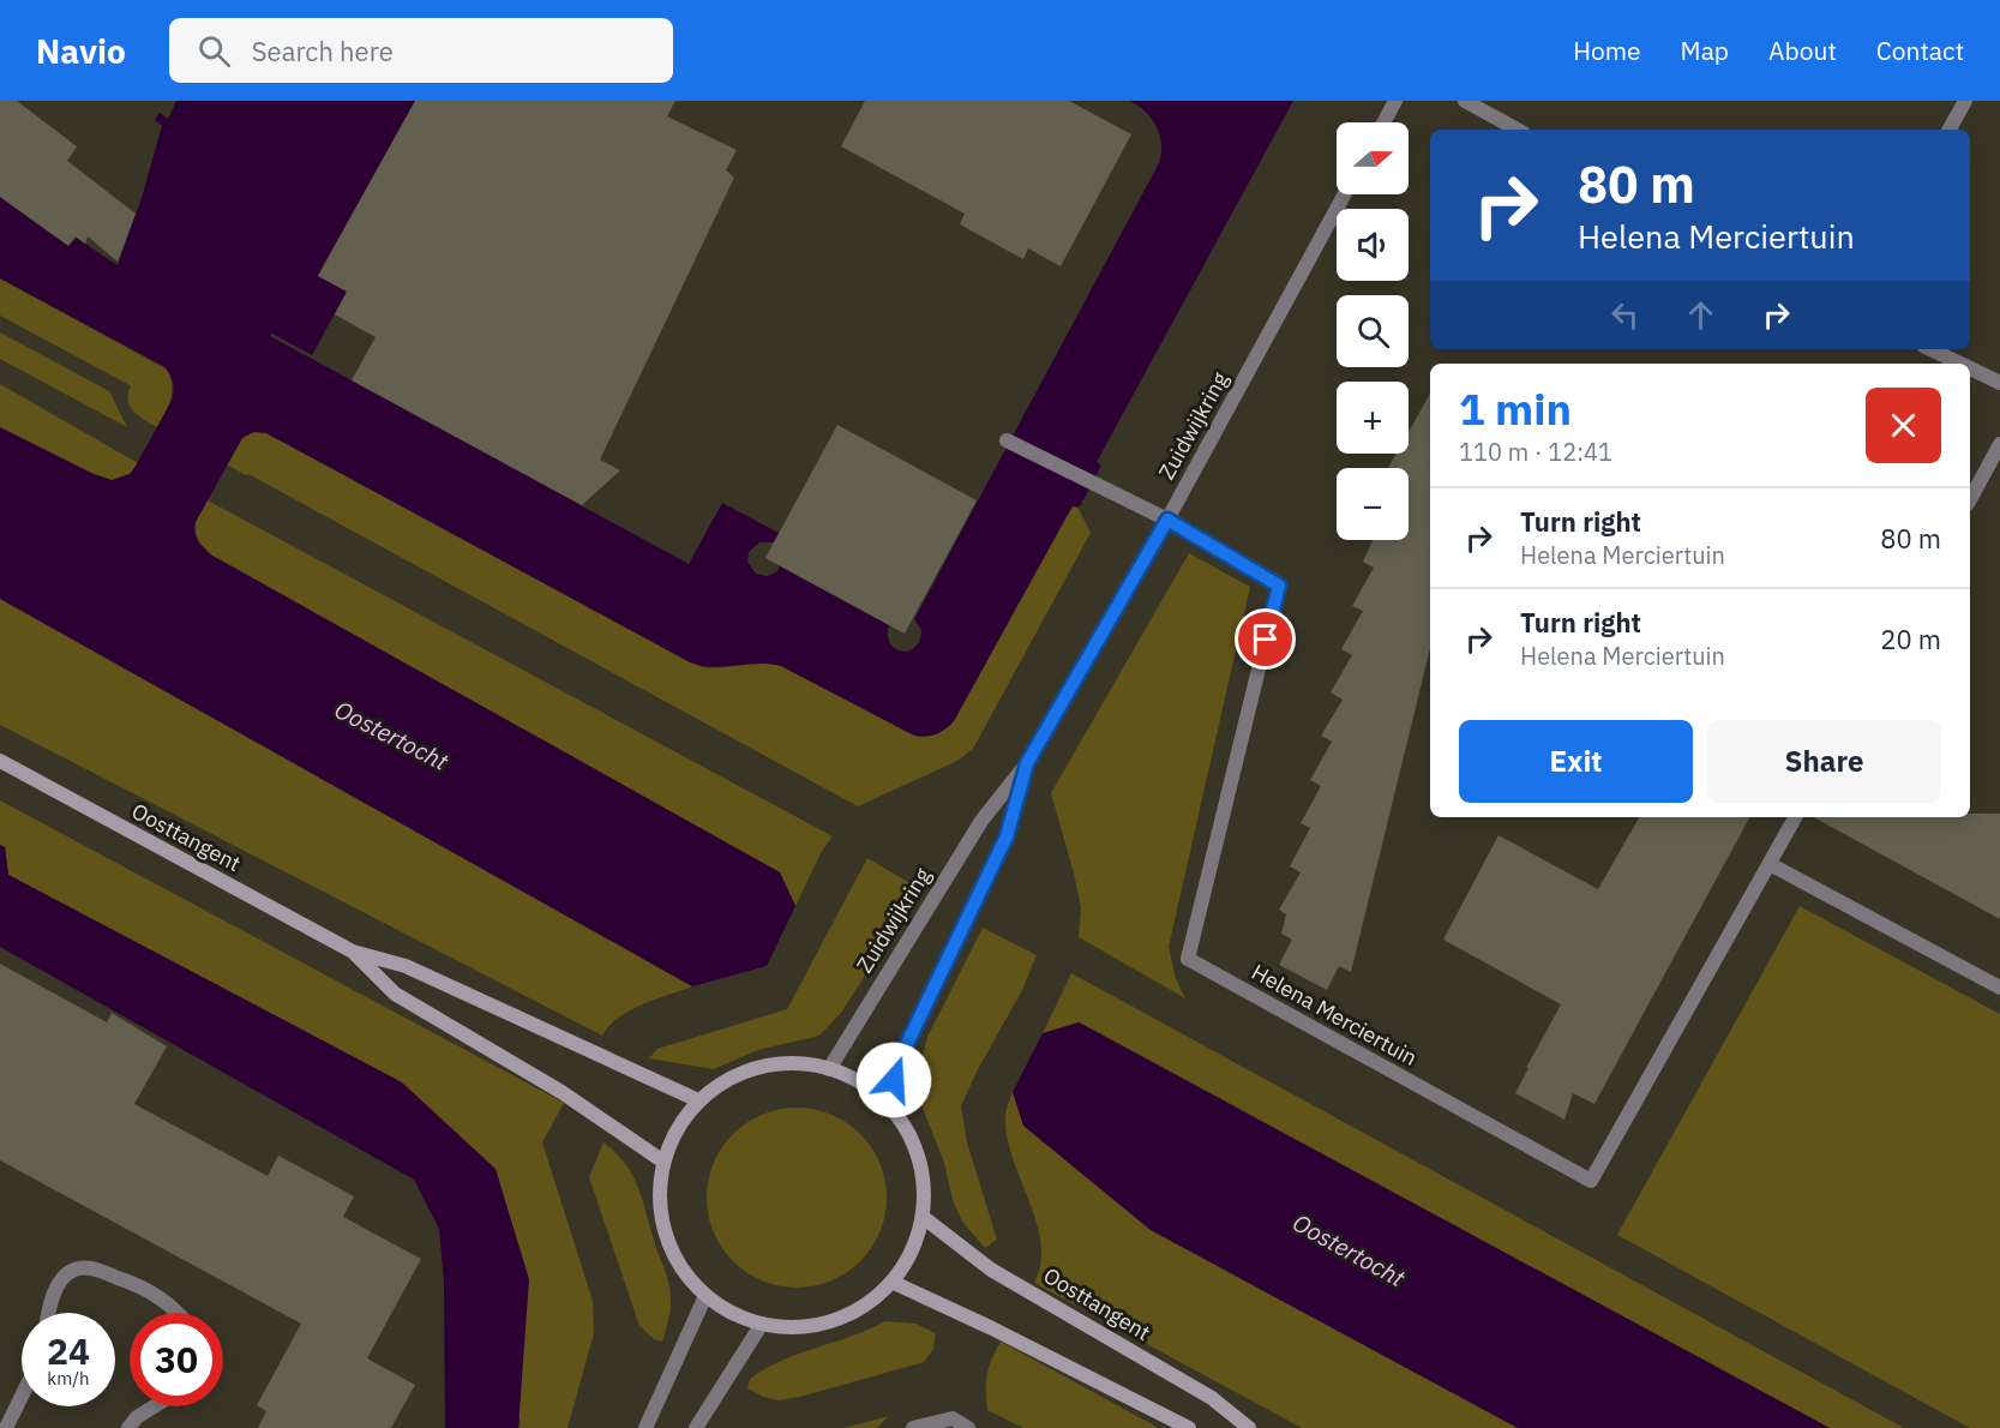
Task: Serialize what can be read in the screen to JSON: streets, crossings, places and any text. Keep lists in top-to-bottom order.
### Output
{
  "streets": {
    "main road": ["Oosttangent"],
    "street": ["Zuidwijkring", "Helena Merciertuin"]
  },
  "crossings": [
    ["Zuidwijkring", "Helena Merciertuin"]
  ],
  "water": ["Oostertocht"],
  "north": "right",
  "page": {
    "header": "Navio",
    "search": "Search here",
    "nav": [
      "Home",
      "Map",
      "About",
      "Contact"
    ],
    "map_buttons": ["+", "−"],
    "turn": ["80 m", "Helena Merciertuin"],
    "heading": ["1 min", "110 m · 12:41"],
    "list": [
      {
        "name": "Turn right",
        "note": "Helena Merciertuin",
        "value": "80 m"
      },
      {
        "name": "Turn right",
        "note": "Helena Merciertuin",
        "value": "20 m"
      }
    ],
    "buttons": ["Exit", "Share"],
    "speed": "24 km/h",
    "limit": "30"
  }
}
